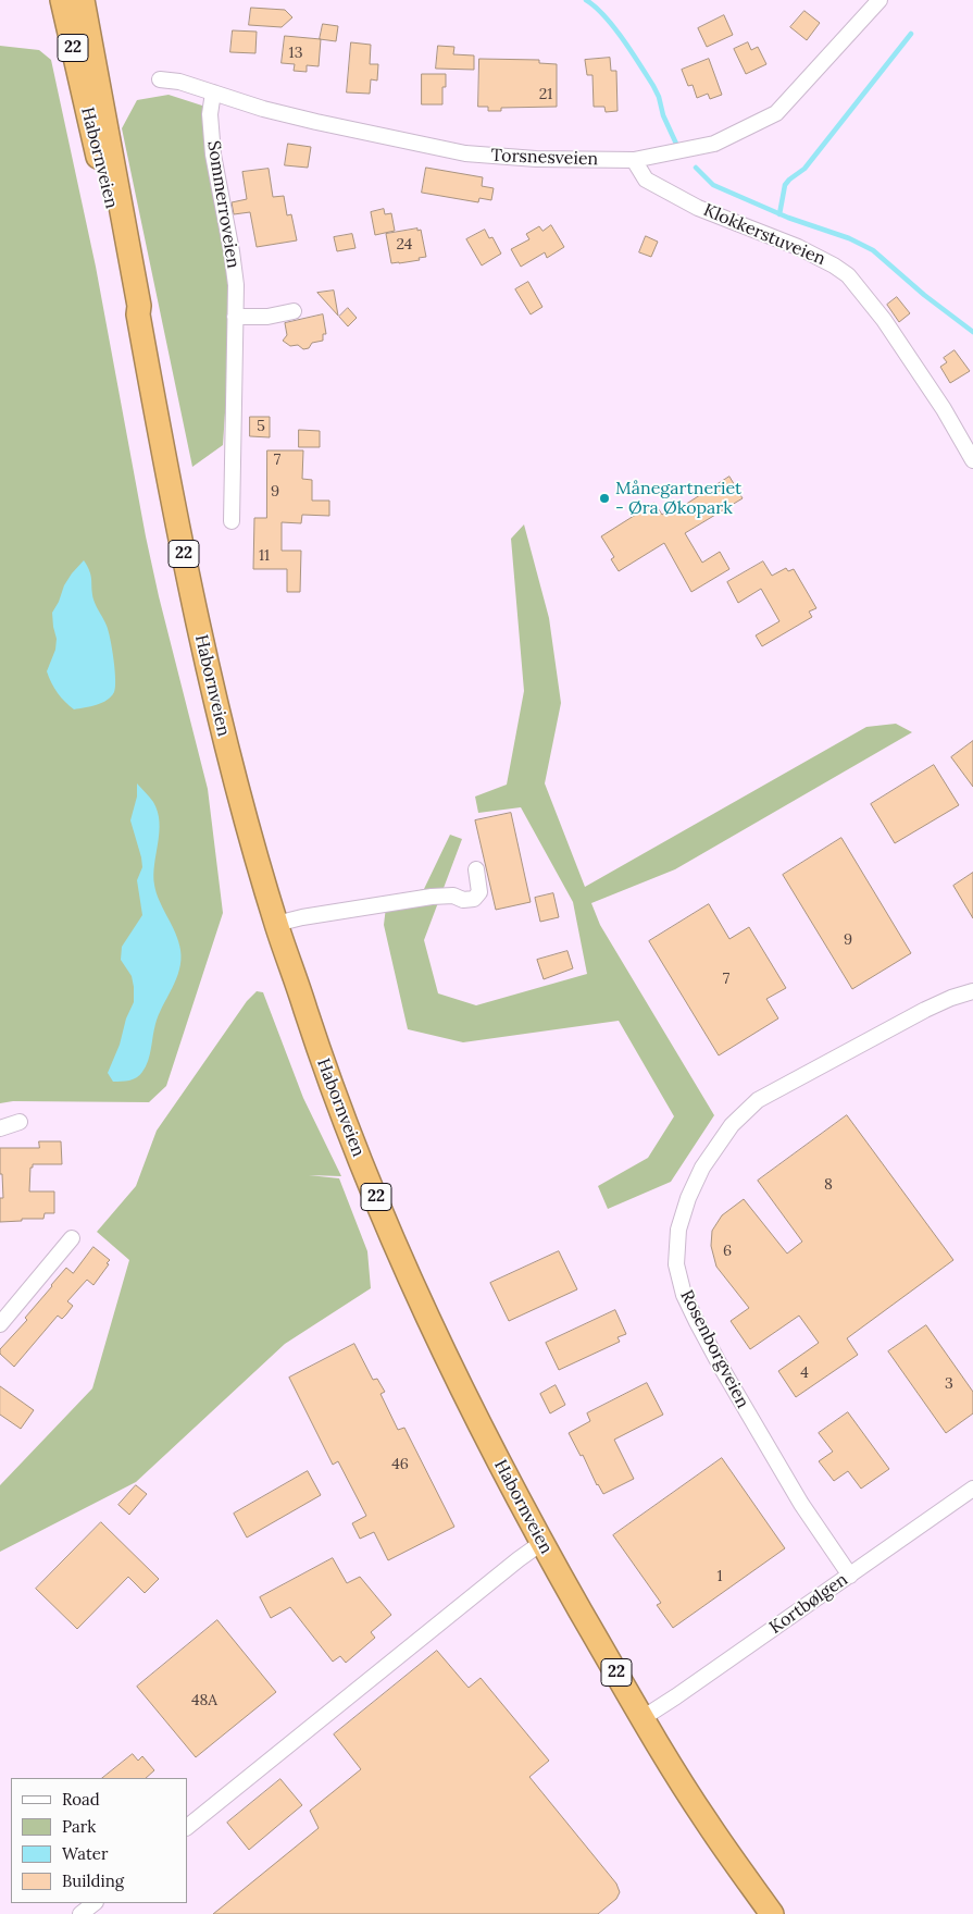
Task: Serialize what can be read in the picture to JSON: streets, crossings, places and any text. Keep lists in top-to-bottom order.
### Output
{
  "streets": {
    "highway": ["22", "Habornveien"],
    "street": [
      "Torsnesveien",
      "Sommerroveien",
      "Klokkerstuveien",
      "Rosenborgveien",
      "Kortbølgen"
    ]
  },
  "crossings": [
    ["Habornveien", "Kortbølgen"],
    ["Torsnesveien", "Sommerroveien"],
    ["Torsnesveien", "Klokkerstuveien"],
    ["Rosenborgveien", "Kortbølgen"]
  ],
  "places": ["Månegartneriet - Øra Økopark"],
  "house_numbers": [
    "13",
    "21",
    "24",
    "5",
    "7",
    "9",
    "11",
    "9",
    "7",
    "8",
    "6",
    "4",
    "3",
    "46",
    "1",
    "48A"
  ],
  "legend": [
    "Road",
    "Park",
    "Water",
    "Building"
  ]
}
